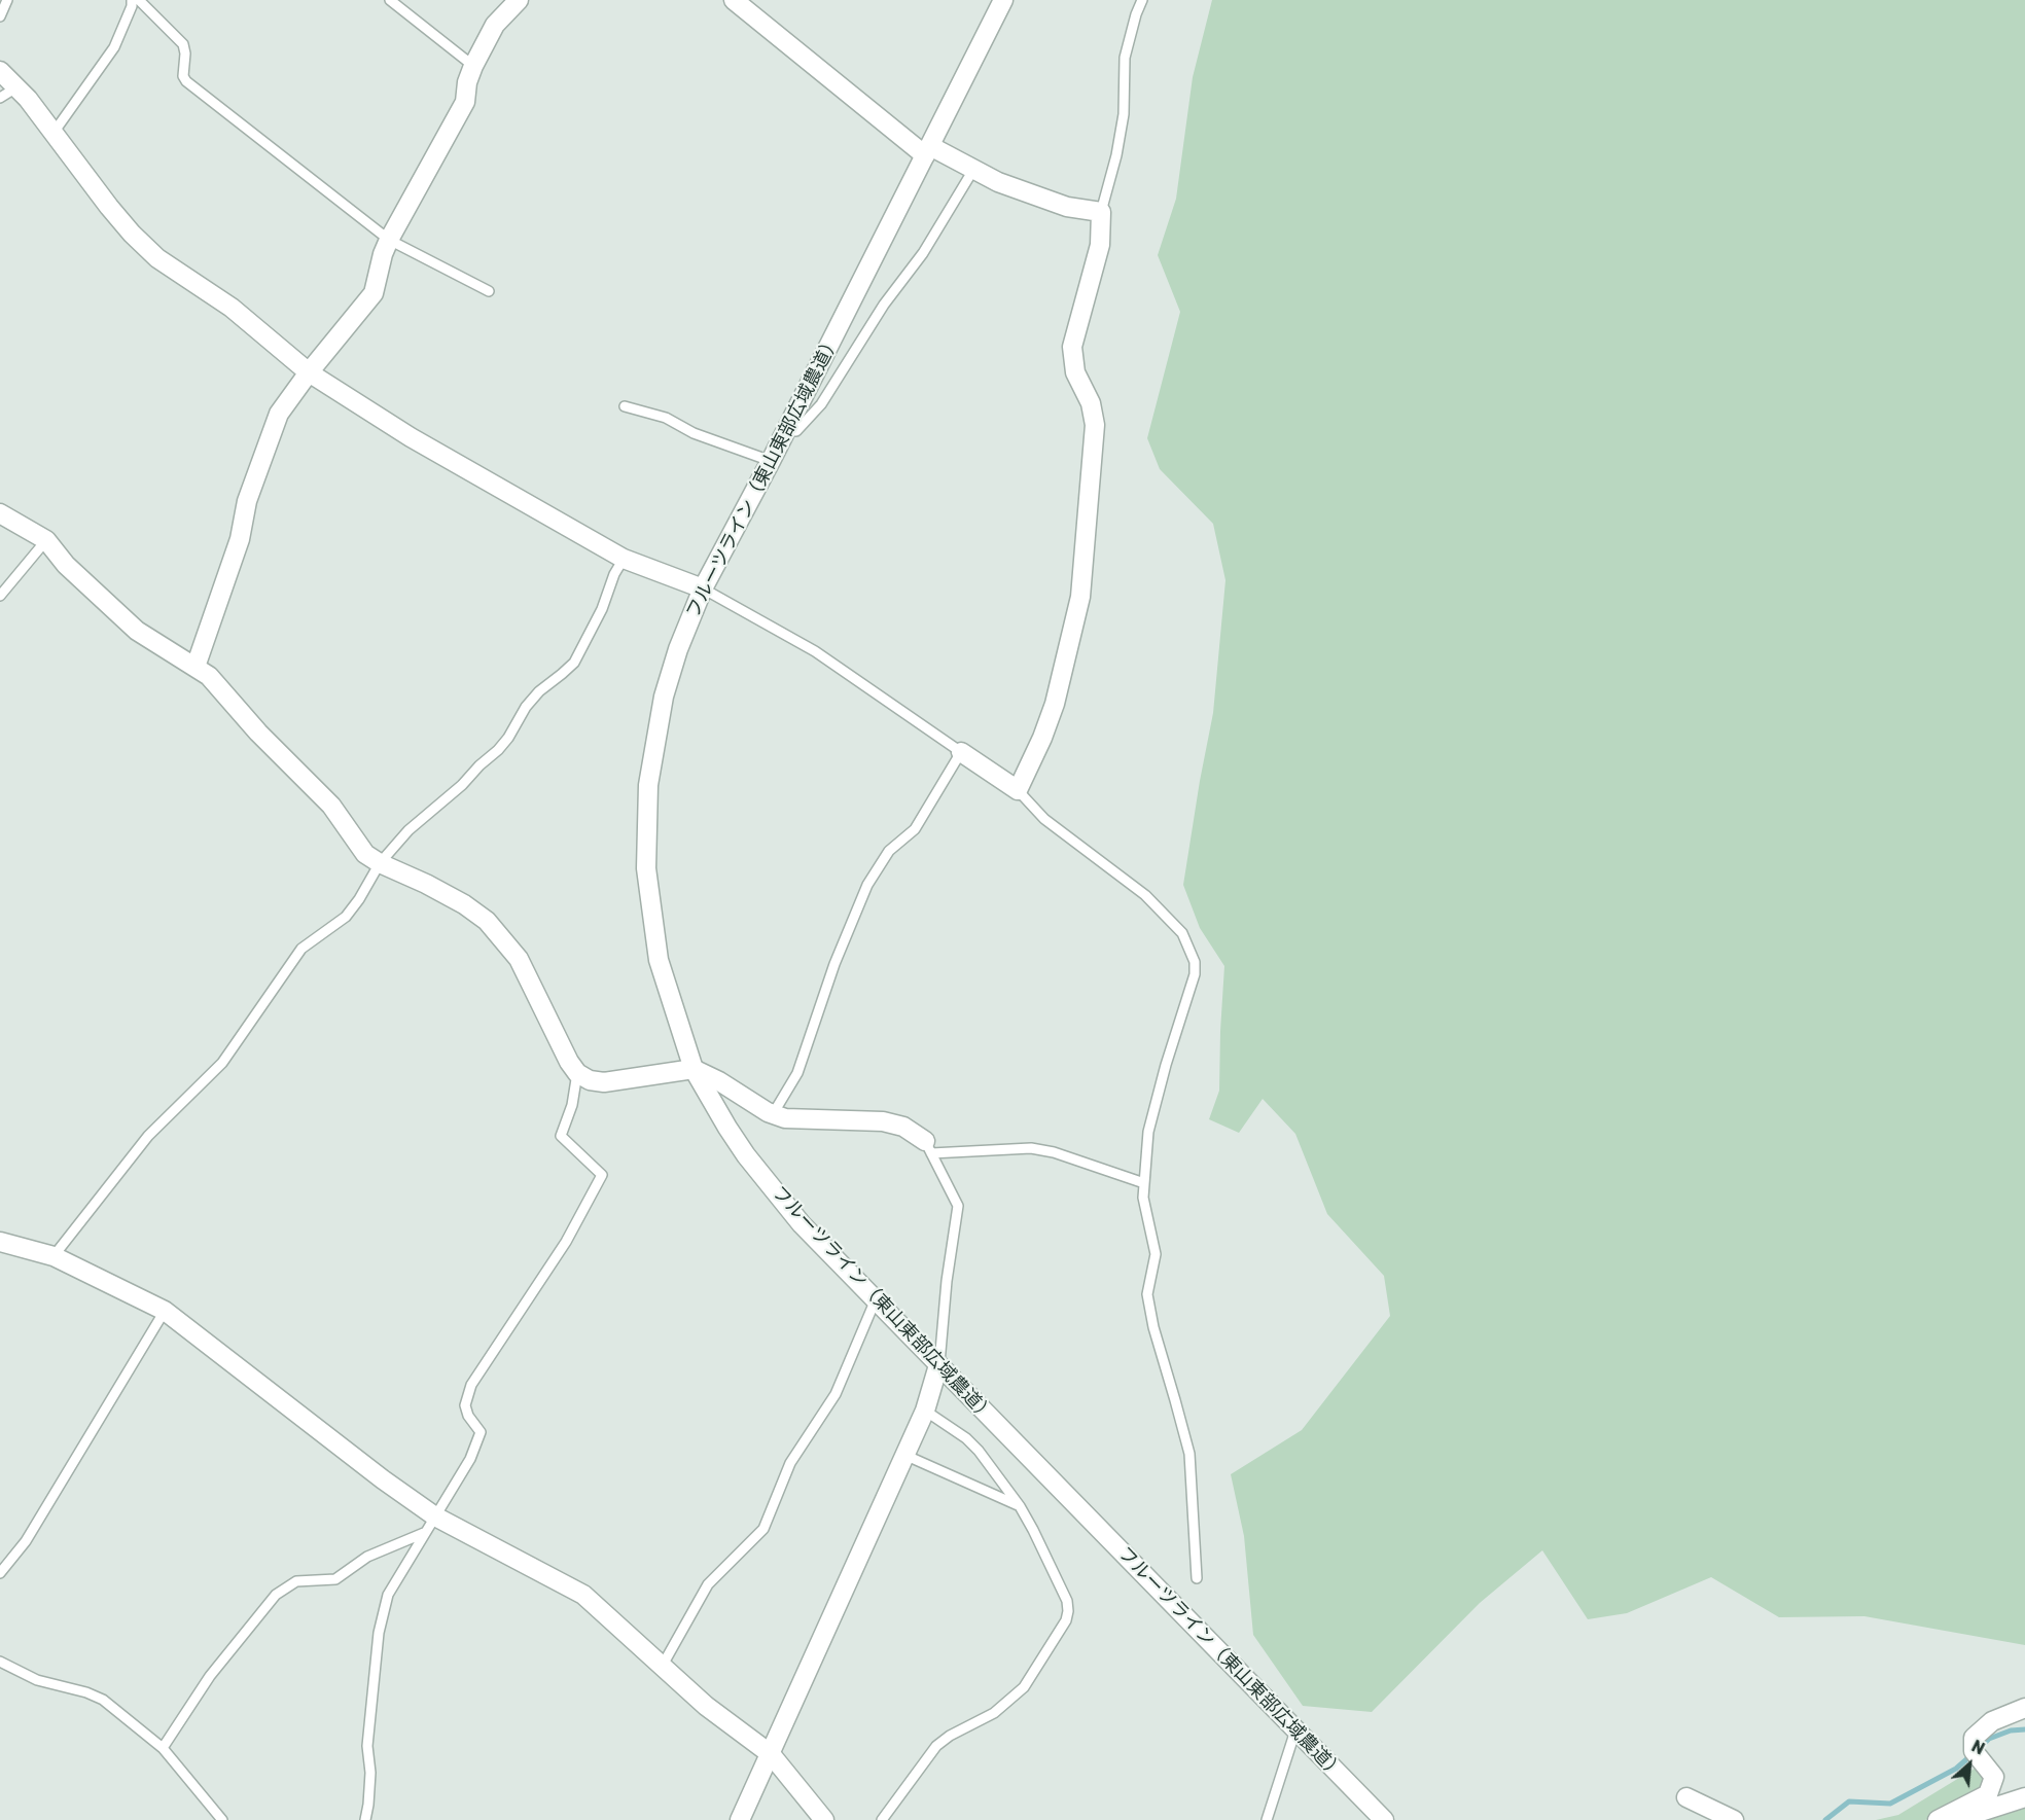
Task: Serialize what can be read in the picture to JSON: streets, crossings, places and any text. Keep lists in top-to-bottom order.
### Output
{
  "streets": {
    "street": ["フルーツライン（東山東部広域農道）"]
  },
  "north": "top right"
}
